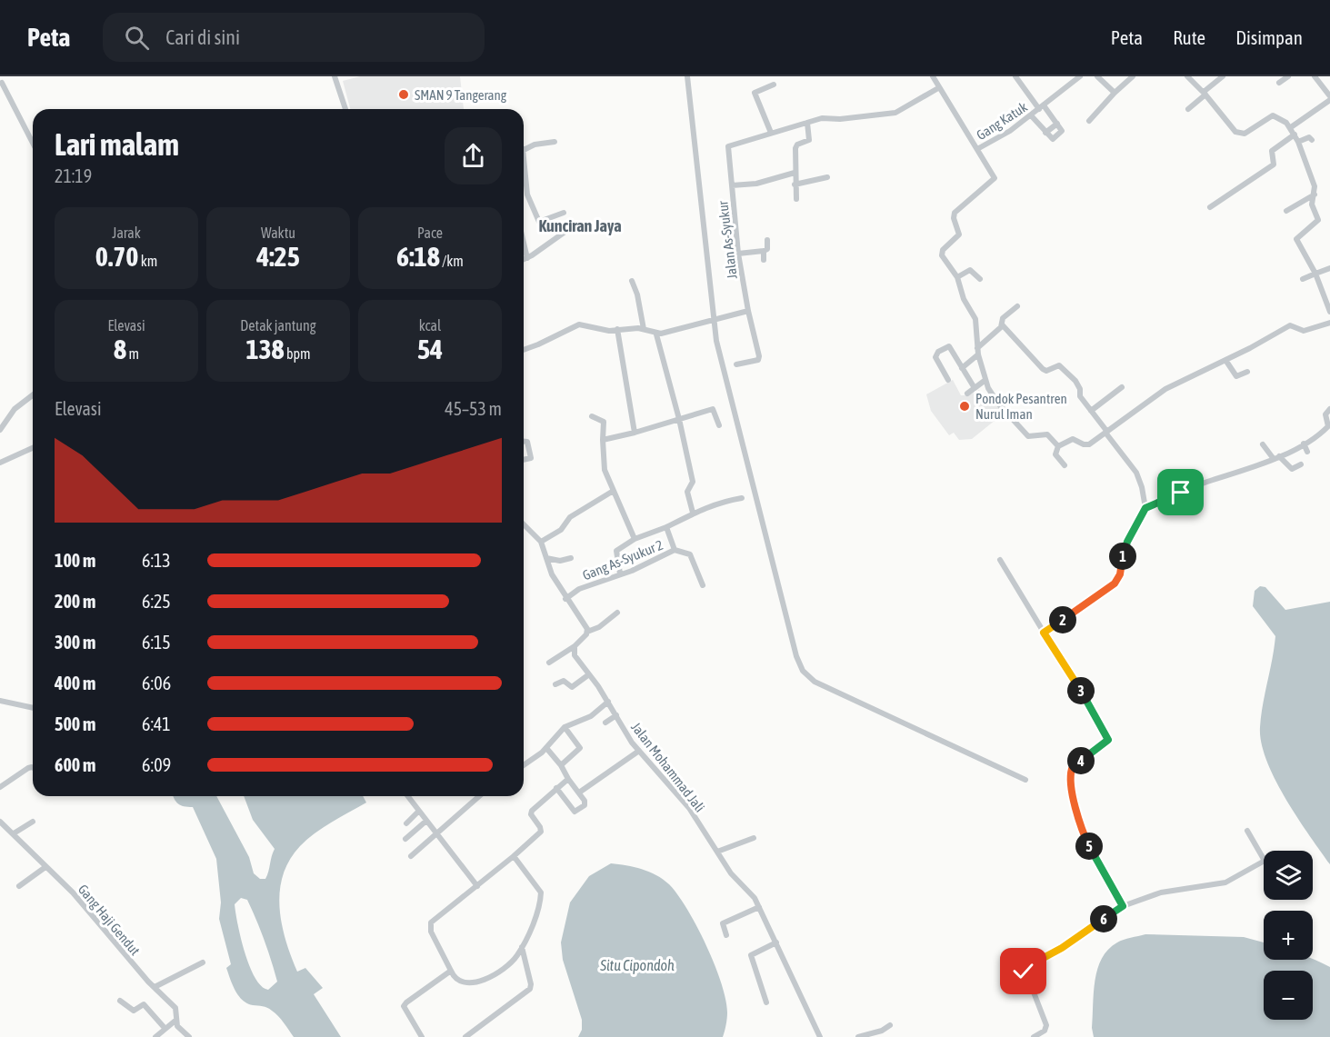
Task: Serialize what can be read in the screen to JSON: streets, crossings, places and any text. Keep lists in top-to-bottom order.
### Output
{
  "streets": {
    "street": [
      "Gang Katuk",
      "Jalan As-Syukur",
      "Gang As-Syukur 2",
      "Jalan Mohammad Jali",
      "Gang Haji Gendut"
    ]
  },
  "crossings": [
    ["Gang Katuk", "Jalan As-Syukur"]
  ],
  "districts": ["Kunciran Jaya"],
  "water": ["Situ Cipondoh"],
  "places": ["SMAN 9 Tangerang", "Pondok Pesantren Nurul Iman"],
  "page": {
    "header": "Peta",
    "search": "Cari di sini",
    "nav": ["Peta", "Rute", "Disimpan"],
    "heading": ["Lari malam", "21:19"],
    "stats": [
      ["Jarak", "0.70 km"],
      ["Waktu", "4:25"],
      ["Pace", "6:18 /km"],
      ["Elevasi", "8 m"],
      ["Detak jantung", "138 bpm"],
      ["kcal", "54"]
    ],
    "chart": ["Elevasi", "45–53 m"],
    "list": [
      {
        "name": "100 m",
        "note": "6:13"
      },
      {
        "name": "200 m",
        "note": "6:25"
      },
      {
        "name": "300 m",
        "note": "6:15"
      },
      {
        "name": "400 m",
        "note": "6:06"
      },
      {
        "name": "500 m",
        "note": "6:41"
      },
      {
        "name": "600 m",
        "note": "6:09"
      }
    ],
    "pins": [
      "1",
      "2",
      "3",
      "4",
      "5",
      "6"
    ],
    "map_buttons": ["+", "−"]
  }
}
